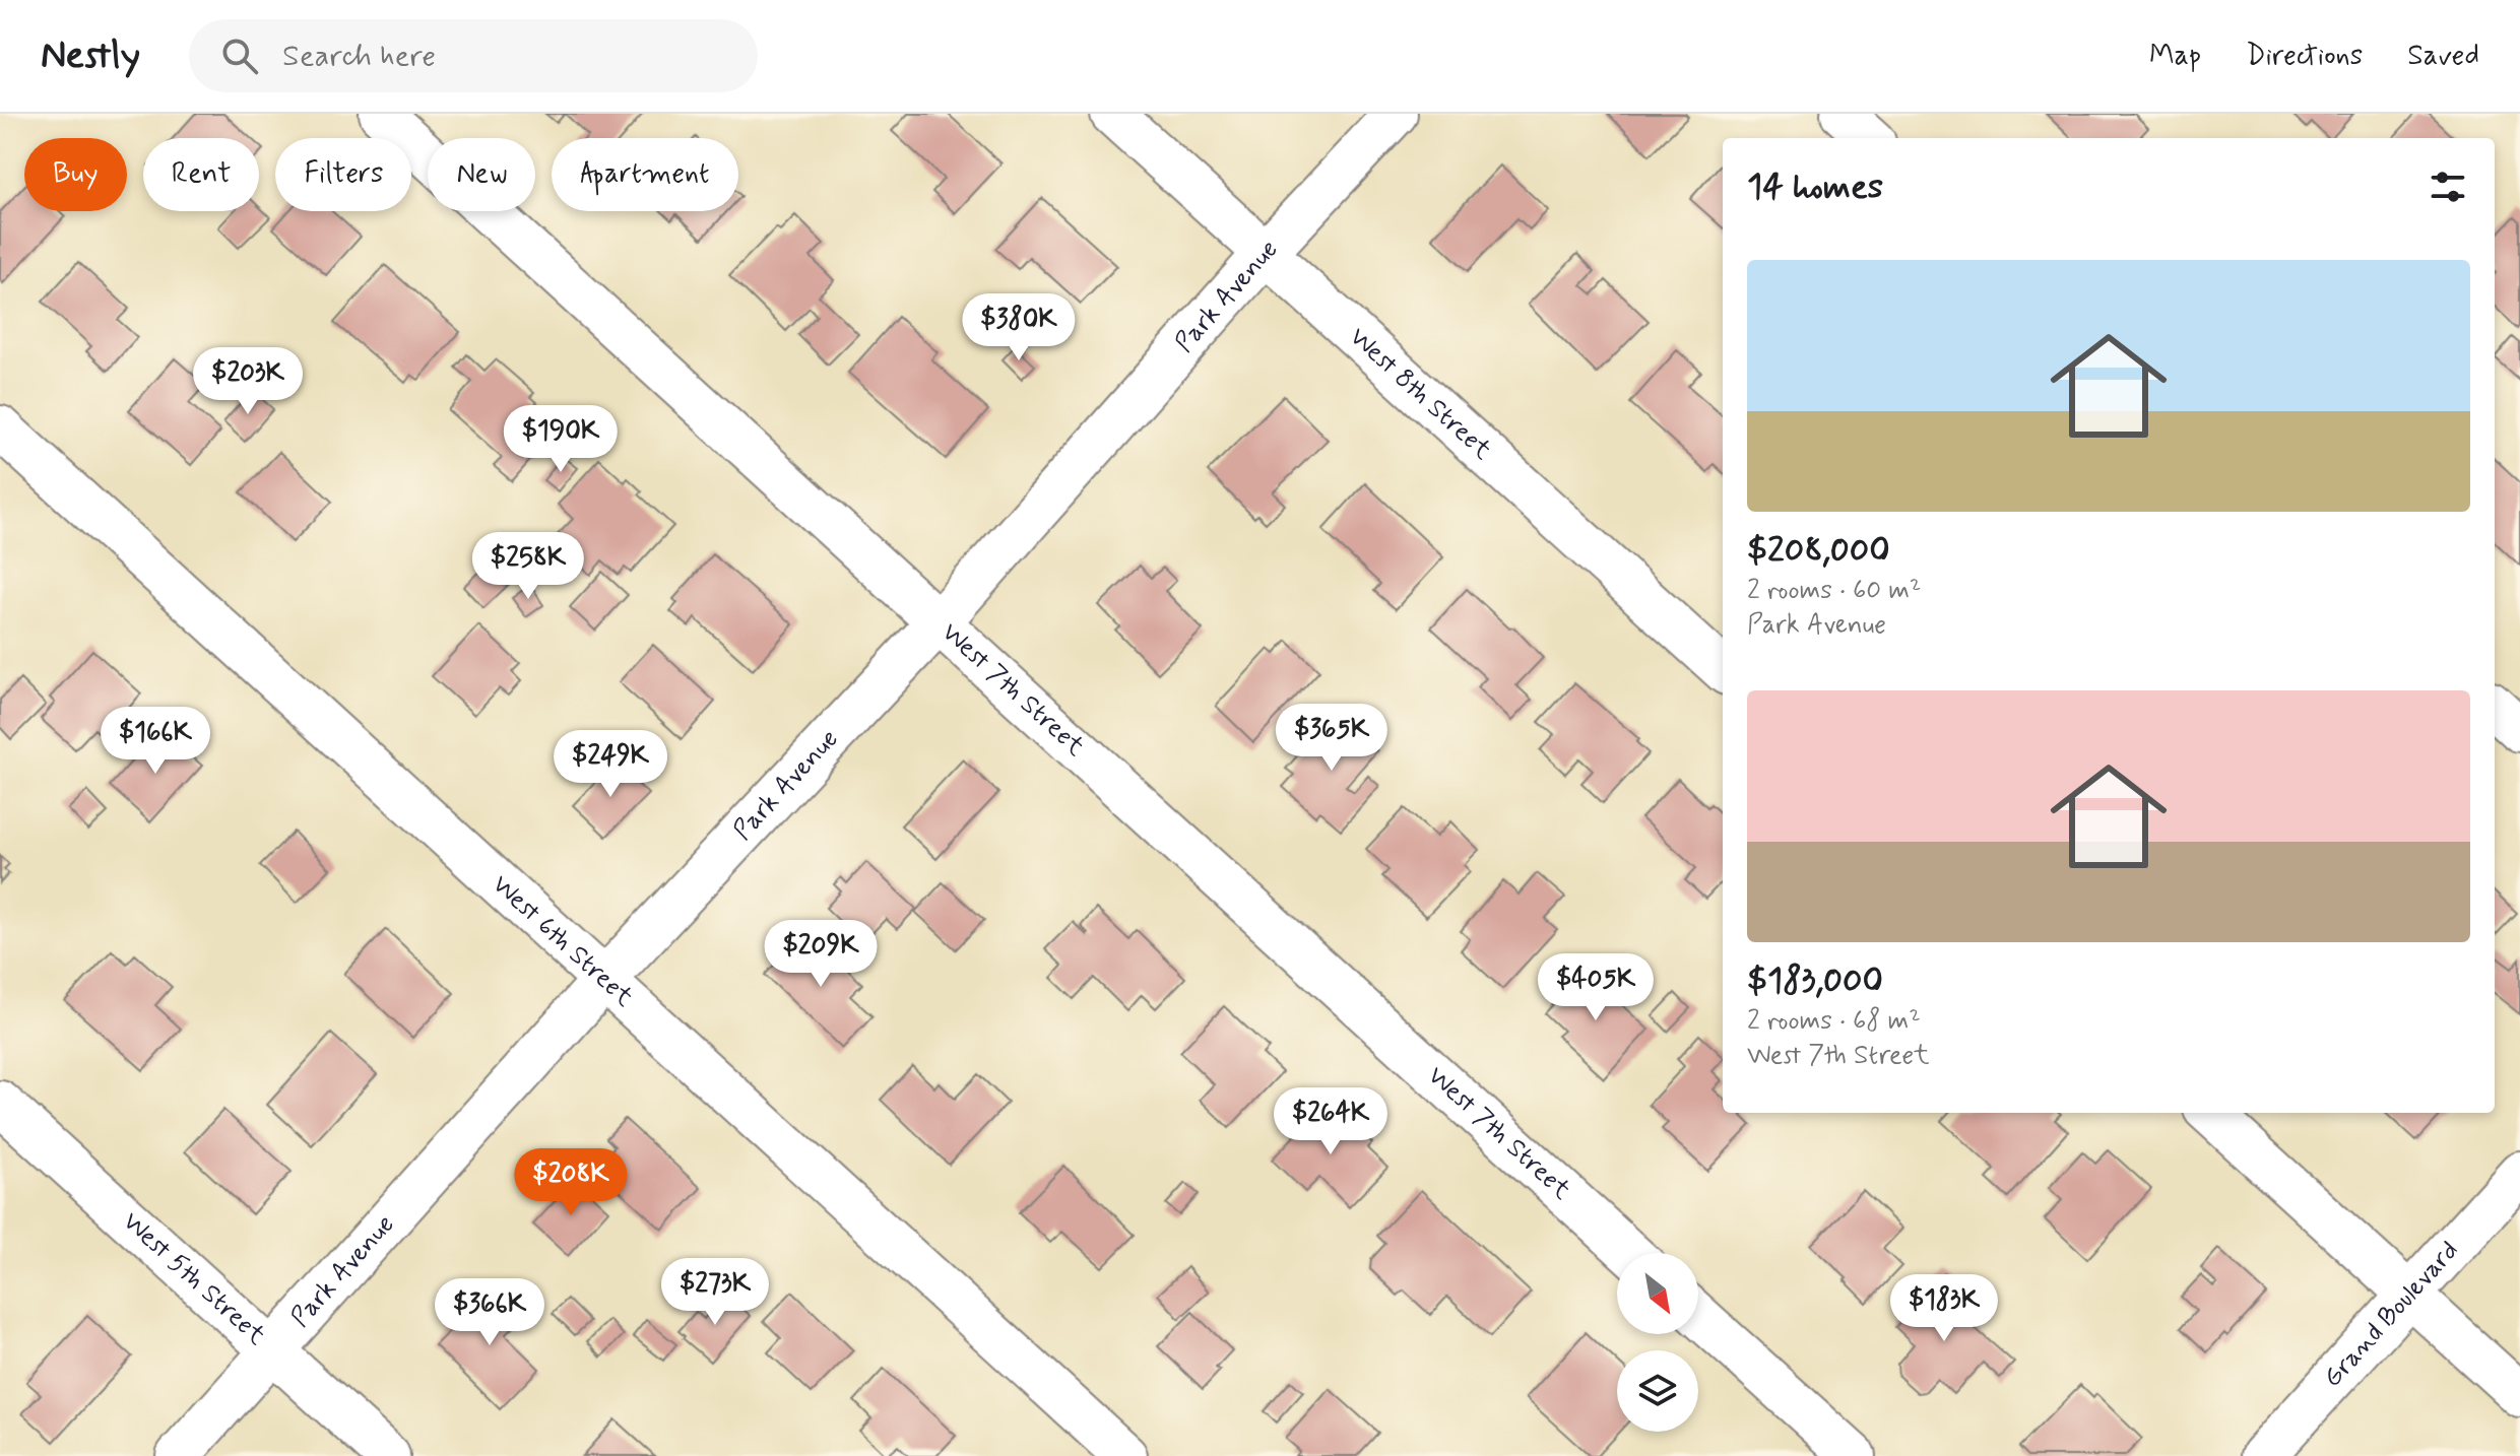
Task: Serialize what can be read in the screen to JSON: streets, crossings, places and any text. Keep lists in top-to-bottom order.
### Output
{
  "streets": {
    "street": [
      "Park Avenue",
      "West 8th Street",
      "West 7th Street",
      "West 6th Street",
      "West 5th Street",
      "Grand Boulevard"
    ]
  },
  "crossings": [
    ["Park Avenue", "West 8th Street"],
    ["Park Avenue", "West 7th Street"],
    ["Park Avenue", "West 6th Street"],
    ["Park Avenue", "West 5th Street"]
  ],
  "north": "bottom right",
  "page": {
    "header": "Nestly",
    "search": "Search here",
    "nav": ["Map", "Directions", "Saved"],
    "chip": [
      "Buy",
      "Rent",
      "Filters",
      "New",
      "Apartment"
    ],
    "heading": "14 homes",
    "list": [
      {
        "name": "$208,000",
        "note": "2 rooms · 60 m² · Park Avenue"
      },
      {
        "name": "$183,000",
        "note": "2 rooms · 68 m² · West 7th Street"
      }
    ],
    "price": [
      "$380K",
      "$203K",
      "$190K",
      "$258K",
      "$365K",
      "$166K",
      "$249K",
      "$209K",
      "$405K",
      "$264K",
      "$208K",
      "$273K",
      "$183K",
      "$366K"
    ]
  }
}
